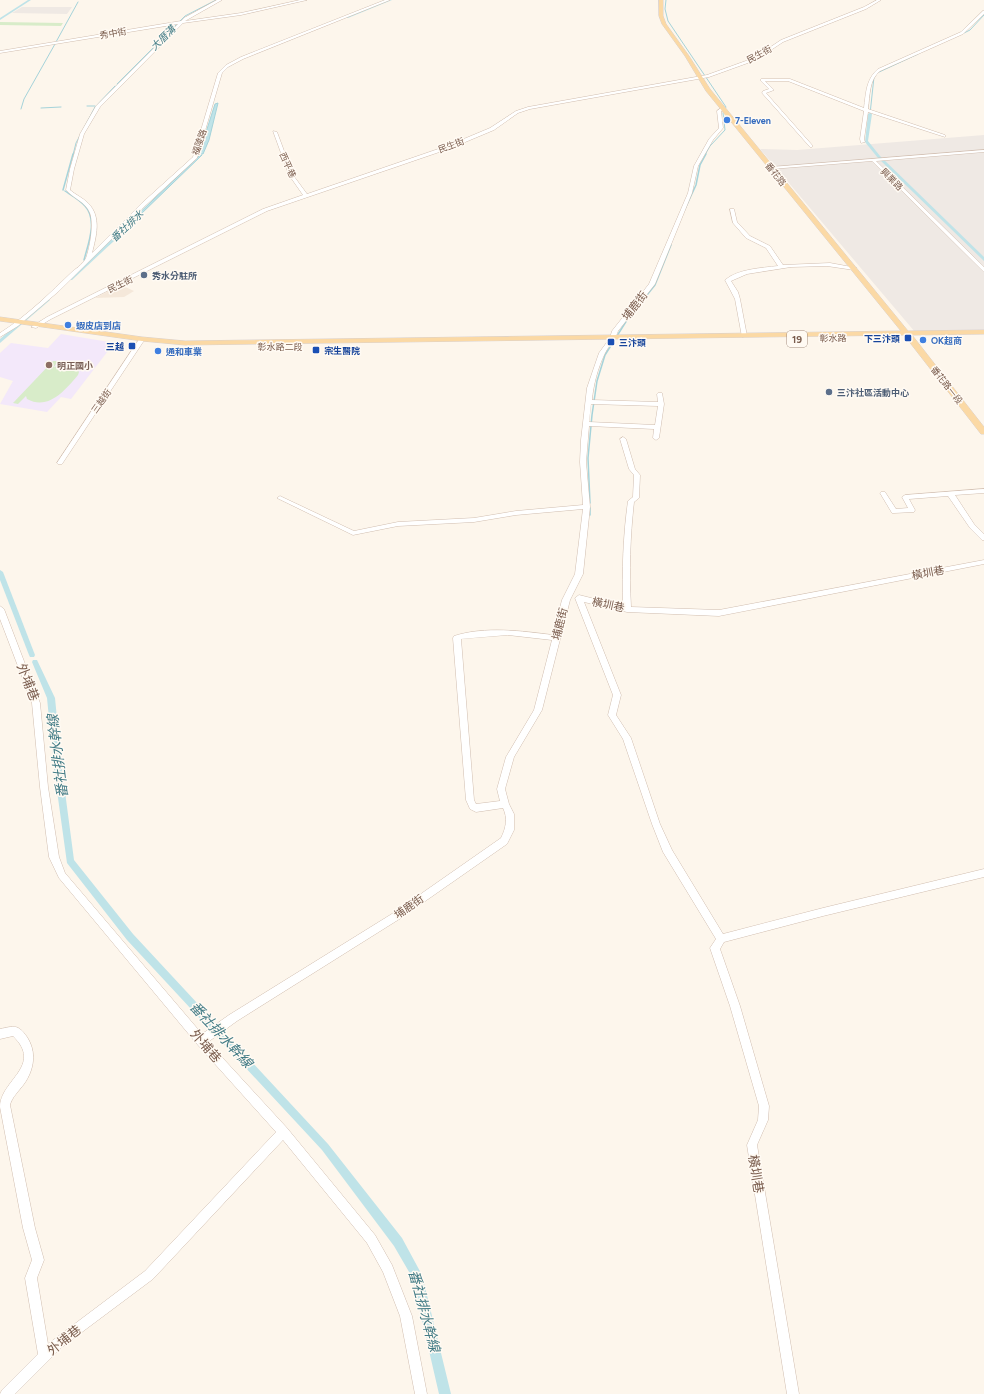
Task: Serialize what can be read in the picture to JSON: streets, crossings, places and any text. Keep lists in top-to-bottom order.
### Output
{
  "streets": {
    "main road": [
      "番花路",
      "彰水路",
      "19",
      "彰水路二段",
      "番花路一段"
    ],
    "street": [
      "秀中街",
      "民生街",
      "福陵路",
      "西平巷",
      "興業路",
      "埔鹿街",
      "三越街",
      "橫圳巷",
      "外埔巷"
    ]
  },
  "crossings": [
    ["民生街", "西平巷"],
    ["民生街", "番花路"],
    ["民生街", "彰水路二段"],
    ["福陵路", "彰水路二段"],
    ["番花路", "興業路"],
    ["番花路", "埔鹿街"],
    ["番花路", "彰水路"],
    ["番花路", "番花路一段"],
    ["埔鹿街", "彰水路"],
    ["埔鹿街", "彰水路二段"],
    ["埔鹿街", "外埔巷"],
    ["彰水路", "彰水路二段"],
    ["彰水路", "番花路一段"],
    ["彰水路二段", "三越街"]
  ],
  "water": ["大厝溝", "番社排水", "番社排水幹線"],
  "places": {
    "other": [
      "7-Eleven",
      "秀水分駐所",
      "蝦皮店到店",
      "OK超商",
      "通和車業",
      "明正國小",
      "三汴社區活動中心"
    ],
    "transit": [
      "下三汴頭",
      "三汴頭",
      "三越",
      "宗生醫院"
    ]
  }
}
